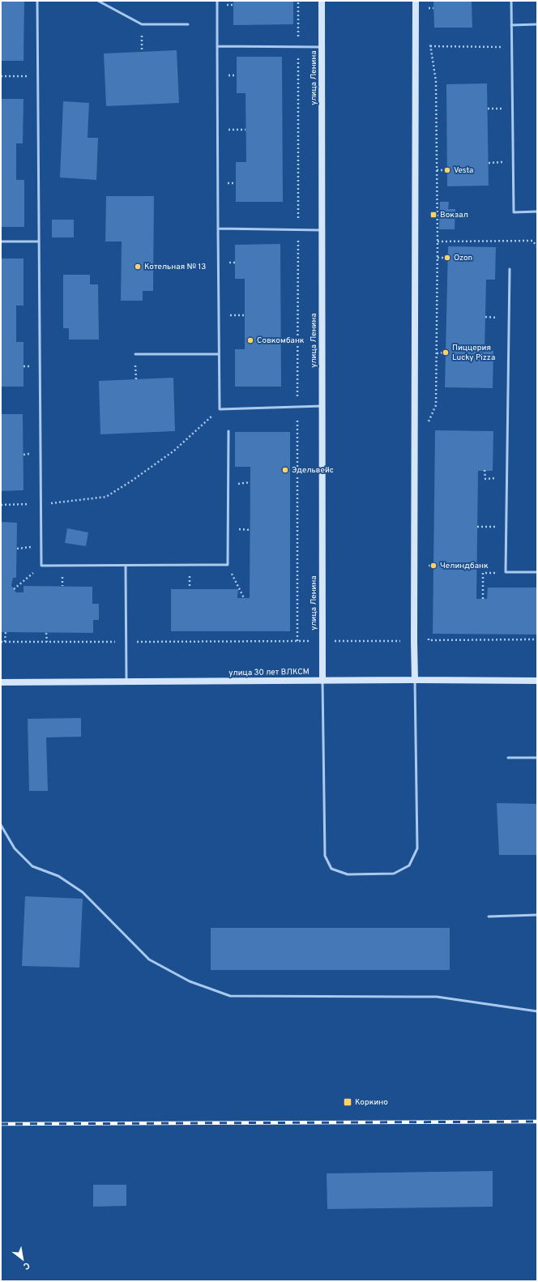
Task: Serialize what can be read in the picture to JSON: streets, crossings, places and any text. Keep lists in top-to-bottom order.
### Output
{
  "streets": {
    "street": ["улица Ленина", "улица 30 лет ВЛКСМ"]
  },
  "crossings": [
    ["улица Ленина", "улица 30 лет ВЛКСМ"]
  ],
  "places": {
    "other": [
      "Vesta",
      "Ozon",
      "Котельная № 13",
      "Совкомбанк",
      "Пиццерия Lucky Pizza",
      "Эдельвейс",
      "Челиндбанк"
    ],
    "transit": ["Вокзал", "Коркино"]
  },
  "north": "bottom right"
}
